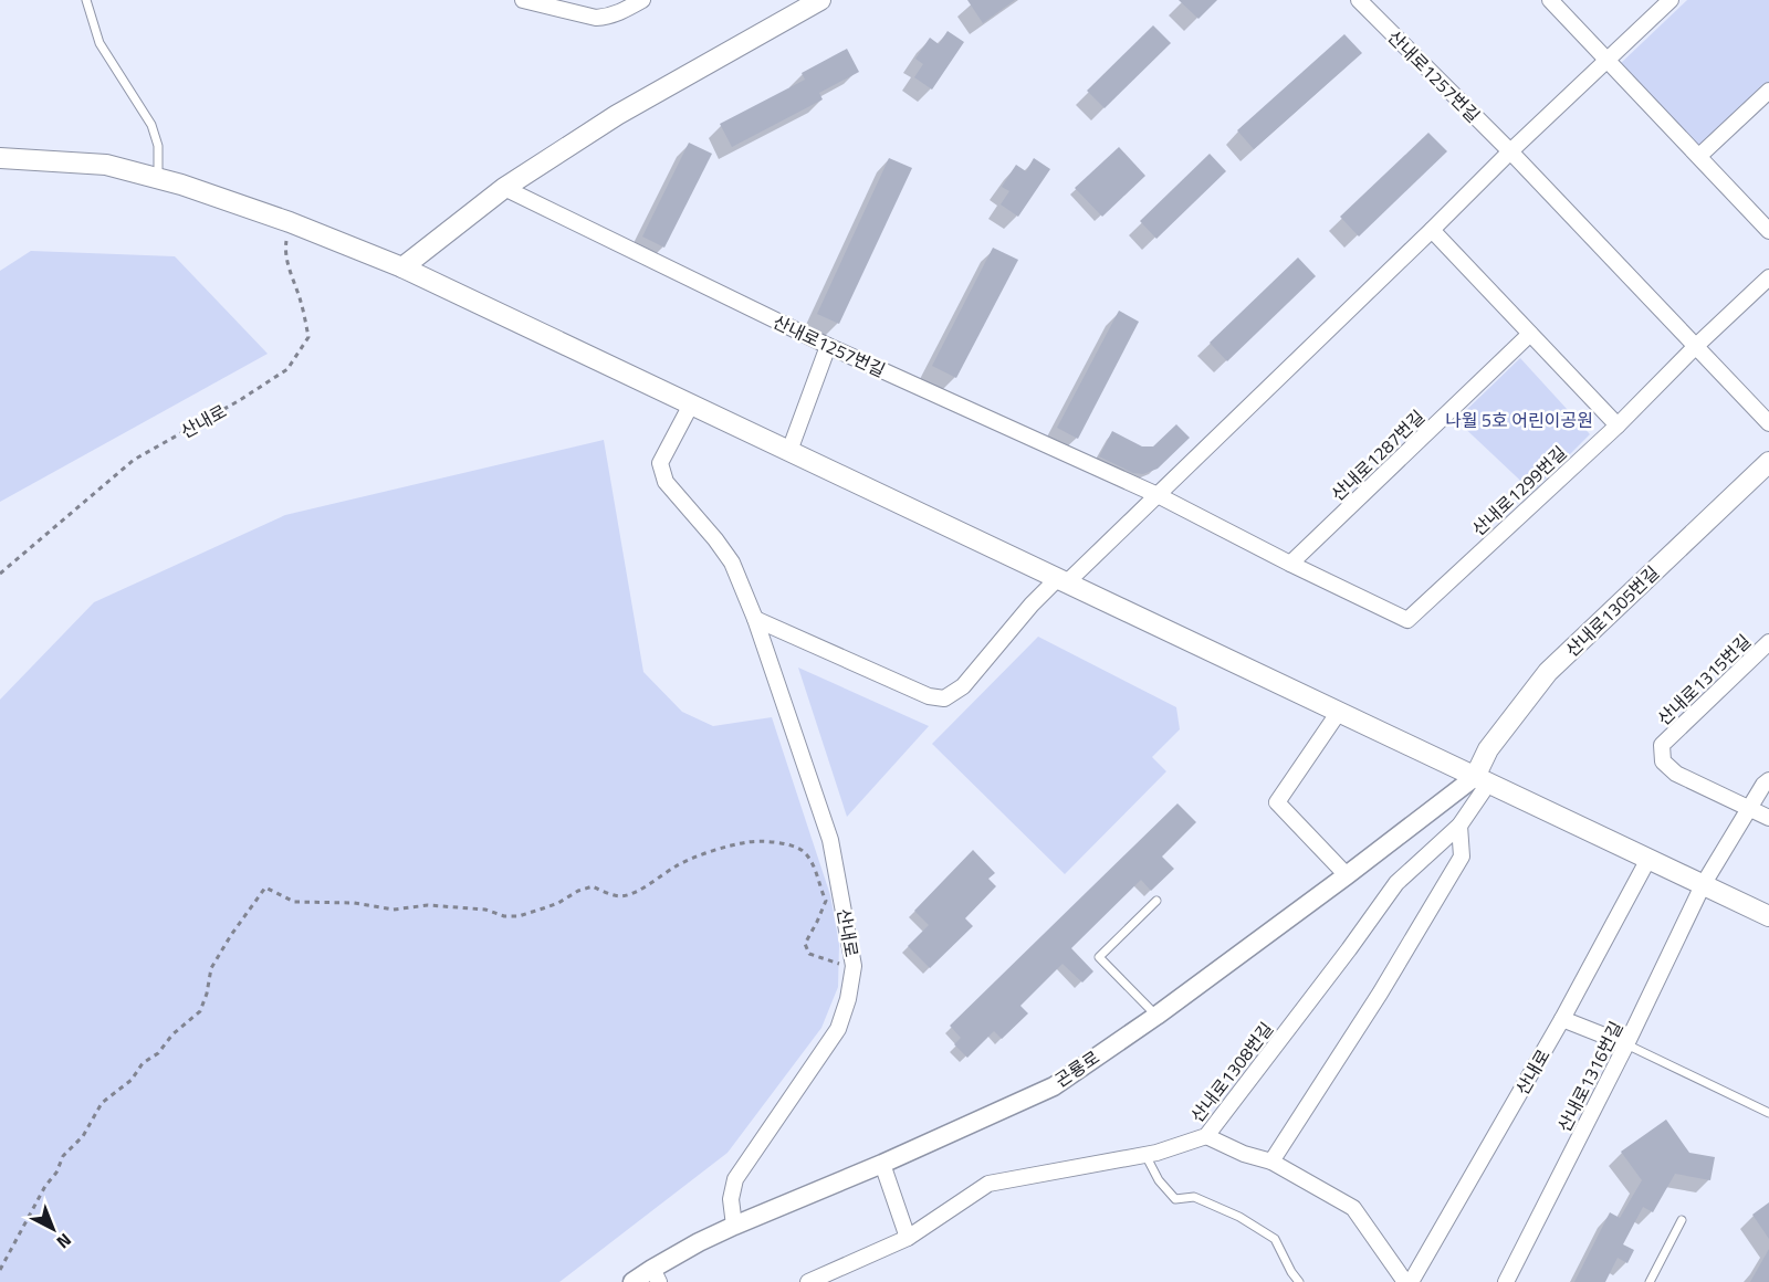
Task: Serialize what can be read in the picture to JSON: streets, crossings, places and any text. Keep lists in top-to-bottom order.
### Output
{
  "streets": {
    "main road": ["산내로1305번길"],
    "street": [
      "산내로1257번길",
      "산내로",
      "산내로1287번길",
      "산내로1299번길",
      "산내로1315번길",
      "곤룡로",
      "산내로1308번길",
      "산내로1316번길"
    ]
  },
  "crossings": [
    ["산내로", "곤룡로"],
    ["산내로1287번길", "산내로1299번길"],
    ["산내로1305번길", "곤룡로"],
    ["산내로1305번길", "산내로1308번길"],
    ["곤룡로", "산내로1308번길"]
  ],
  "parks": ["나월 5호 어린이공원"],
  "north": "bottom right"
}
